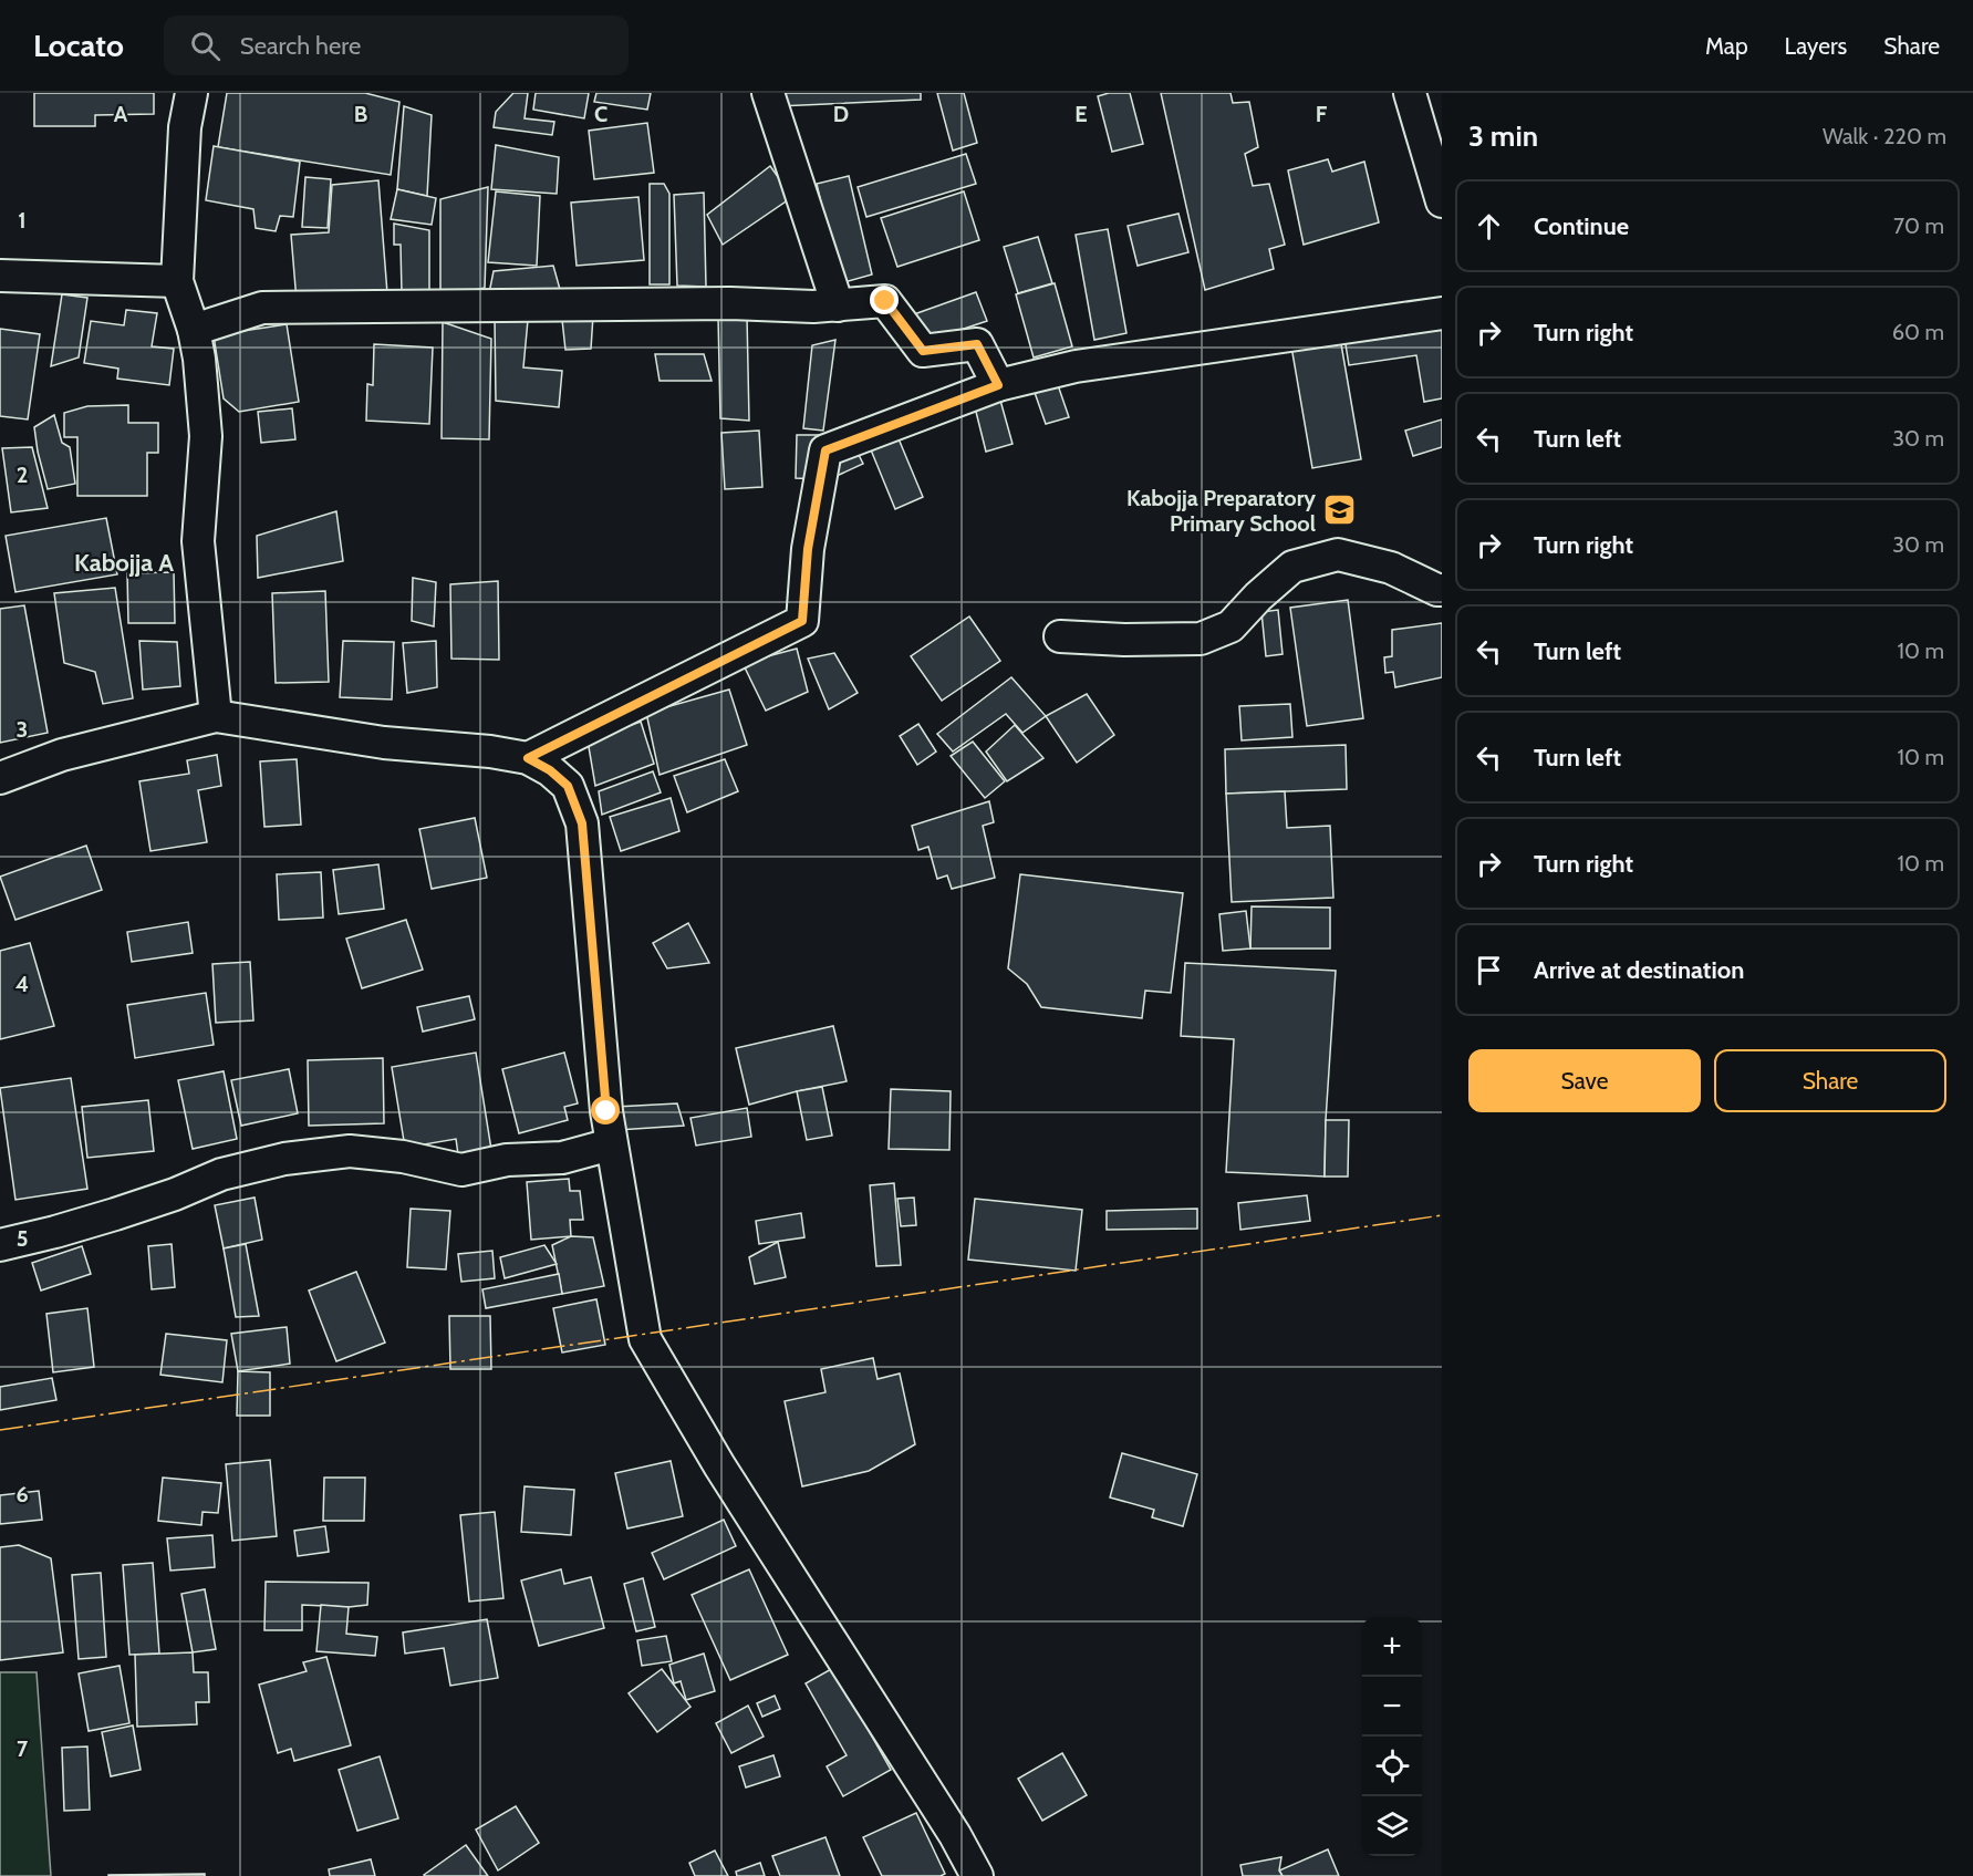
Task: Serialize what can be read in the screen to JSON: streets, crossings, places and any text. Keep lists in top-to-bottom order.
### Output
{
  "districts": ["Kabojja A"],
  "places": {
    "school or university": ["Kabojja Preparatory Primary School"]
  },
  "page": {
    "header": "Locato",
    "search": "Search here",
    "nav": ["Map", "Layers", "Share"],
    "heading": ["3 min", "Walk · 220 m"],
    "list": [
      ["Continue", "70 m"],
      ["Turn right", "60 m"],
      ["Turn left", "30 m"],
      ["Turn right", "30 m"],
      ["Turn left", "10 m"],
      ["Turn left", "10 m"],
      ["Turn right", "10 m"],
      "Arrive at destination"
    ],
    "buttons": ["Save", "Share"],
    "map_buttons": ["+", "−"]
  },
  "grid": {
    "columns": [
      "A",
      "B",
      "C",
      "D",
      "E",
      "F"
    ],
    "rows": [
      "1",
      "2",
      "3",
      "4",
      "5",
      "6",
      "7"
    ]
  }
}
